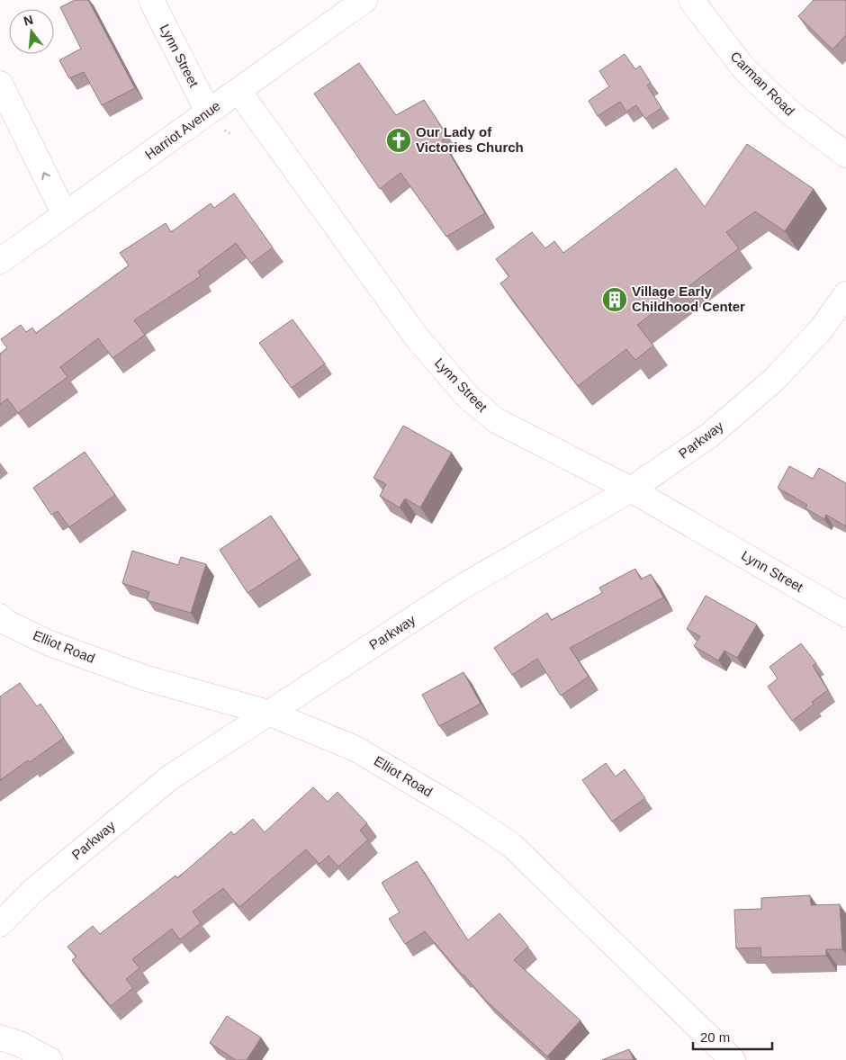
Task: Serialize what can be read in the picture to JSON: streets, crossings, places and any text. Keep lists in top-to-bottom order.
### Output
{
  "streets": {
    "street": [
      "Lynn Street",
      "Carman Road",
      "Harriot Avenue",
      "Parkway",
      "Elliot Road"
    ]
  },
  "crossings": [
    ["Lynn Street", "Harriot Avenue"],
    ["Lynn Street", "Parkway"],
    ["Parkway", "Elliot Road"]
  ],
  "places": {
    "church": ["Our Lady of Victories Church"],
    "building": ["Village Early Childhood Center"]
  },
  "scale_bar": "20 m",
  "north": "top"
}
